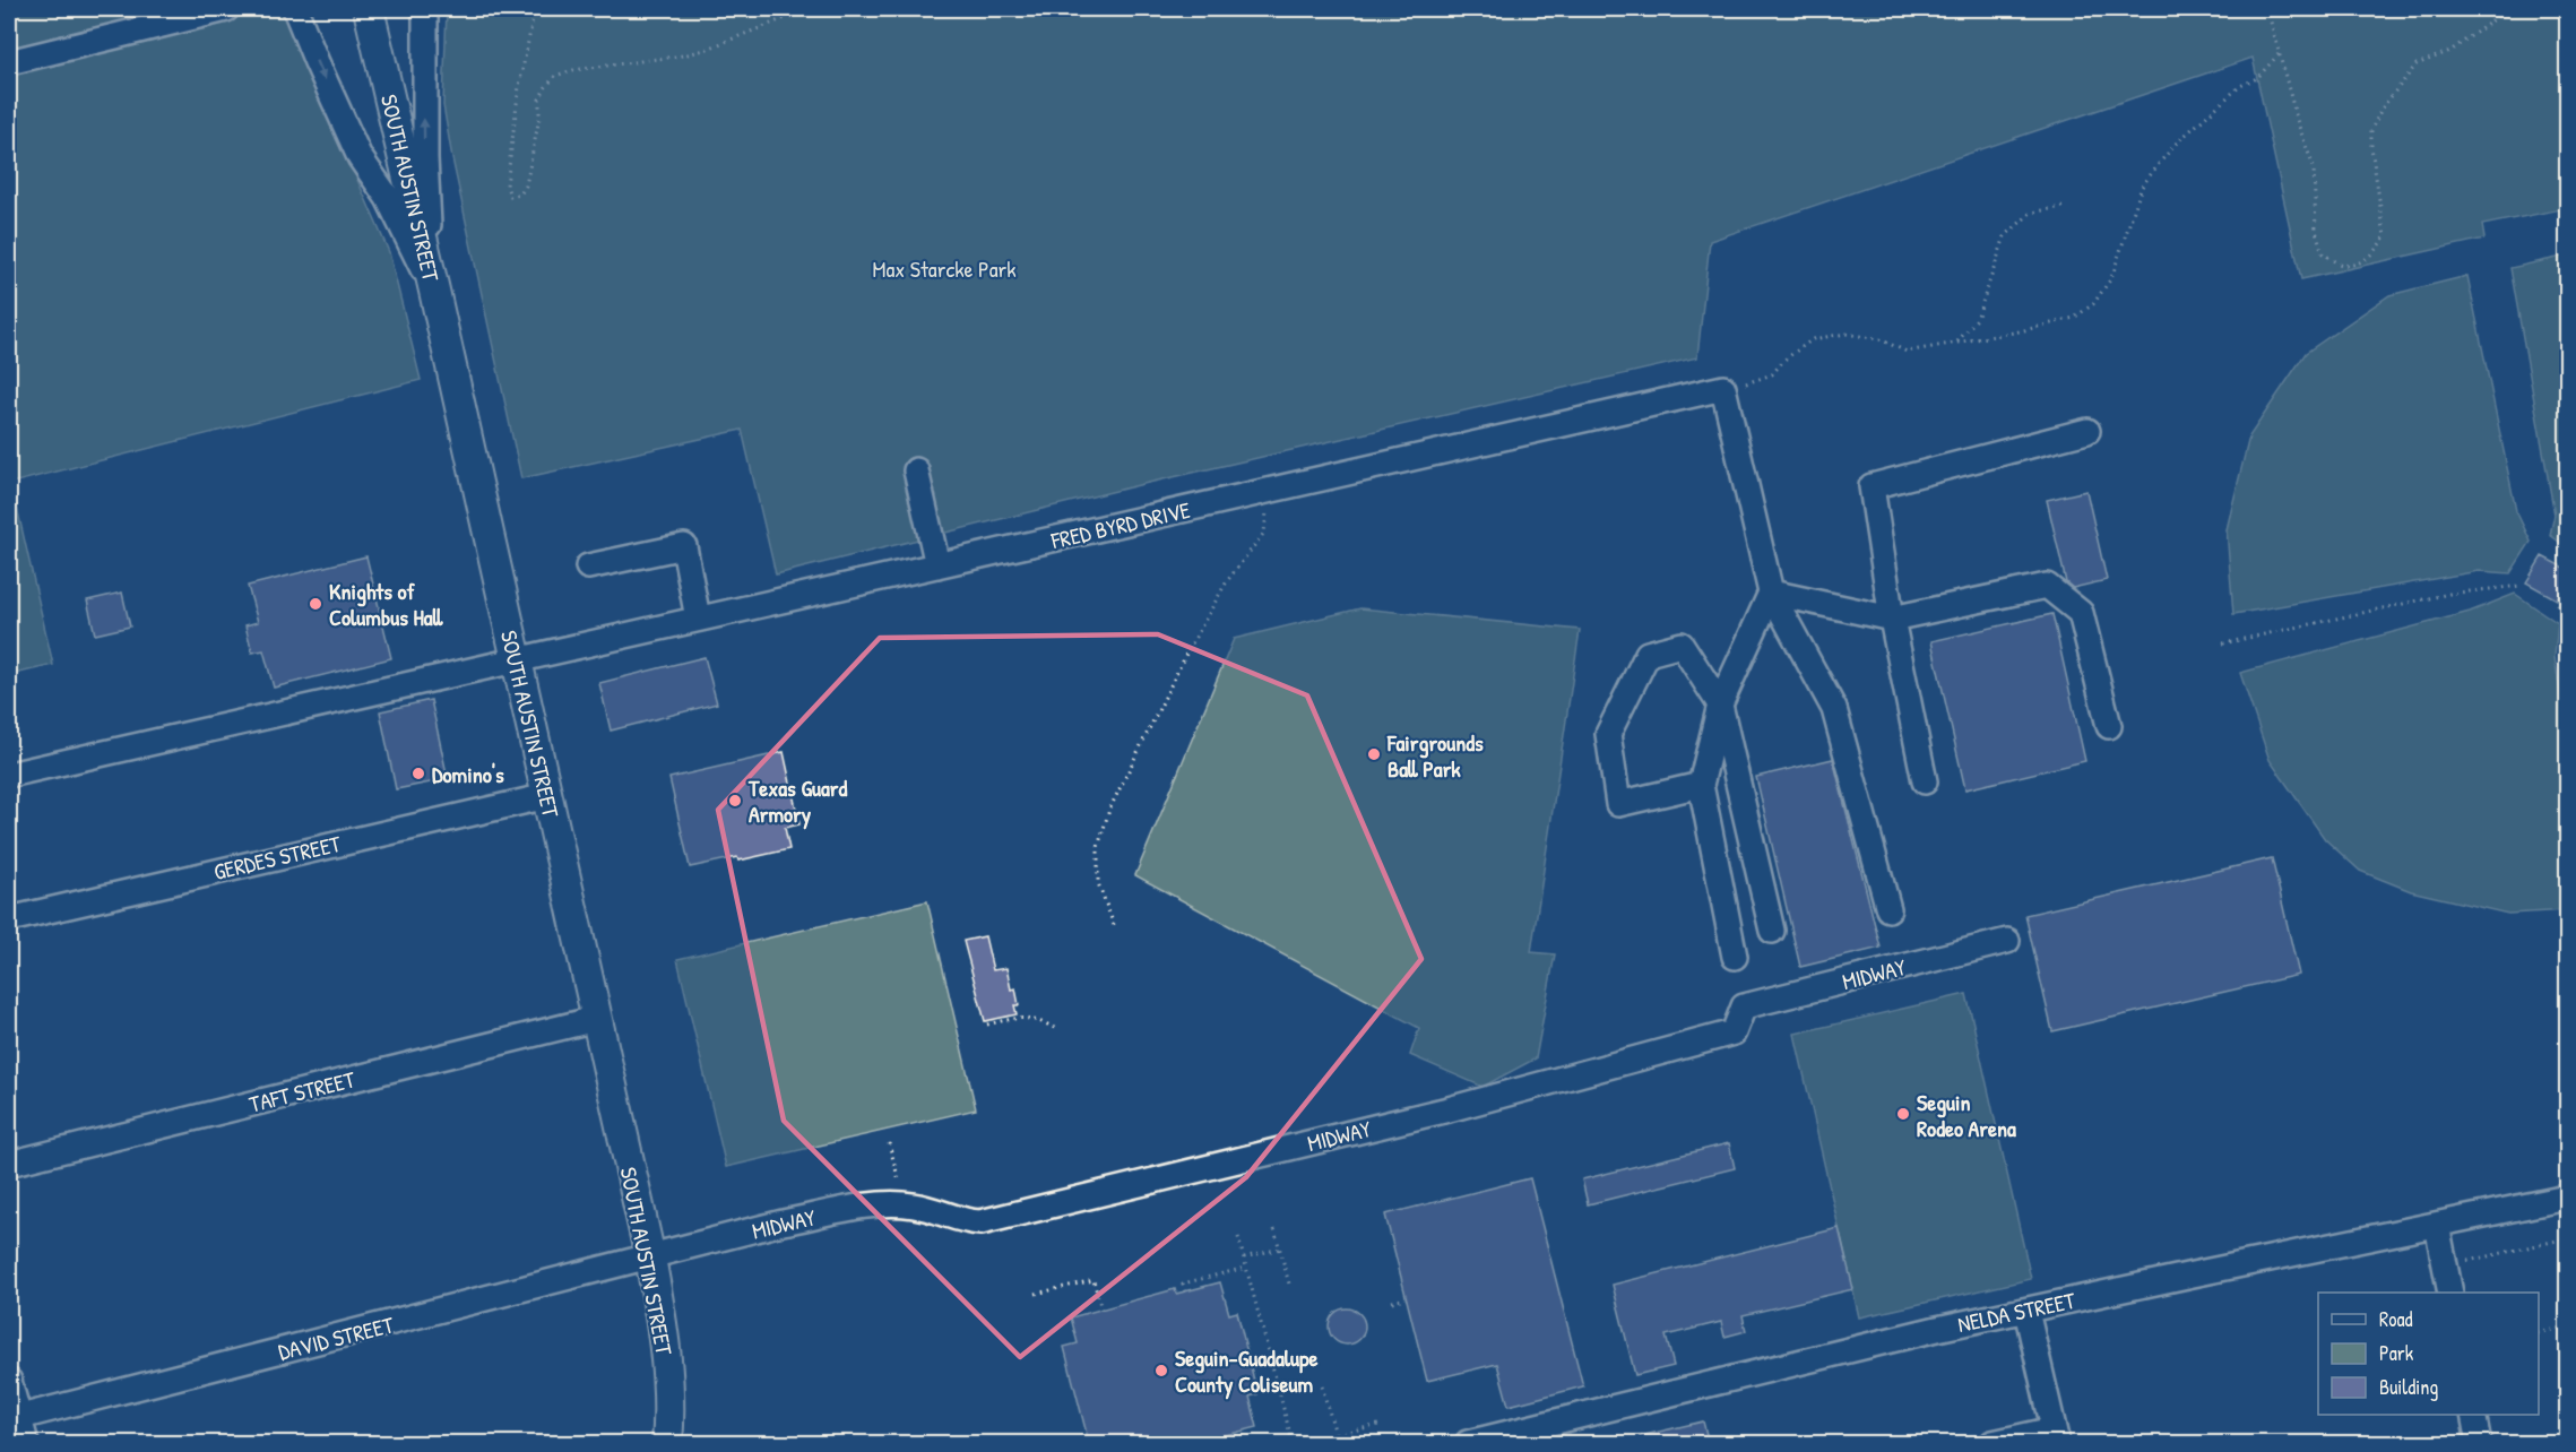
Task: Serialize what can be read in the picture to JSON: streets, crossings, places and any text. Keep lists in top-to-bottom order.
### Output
{
  "streets": {
    "main road": ["SOUTH AUSTIN STREET"],
    "street": [
      "FRED BYRD DRIVE",
      "GERDES STREET",
      "MIDWAY",
      "TAFT STREET",
      "NELDA STREET",
      "DAVID STREET"
    ]
  },
  "crossings": [
    ["SOUTH AUSTIN STREET", "FRED BYRD DRIVE"],
    ["SOUTH AUSTIN STREET", "GERDES STREET"],
    ["SOUTH AUSTIN STREET", "MIDWAY"],
    ["SOUTH AUSTIN STREET", "TAFT STREET"],
    ["SOUTH AUSTIN STREET", "DAVID STREET"],
    ["MIDWAY", "DAVID STREET"]
  ],
  "parks": ["Max Starcke Park"],
  "places": [
    "Knights of Columbus Hall",
    "Fairgrounds Ball Park",
    "Domino's",
    "Texas Guard Armory",
    "Seguin Rodeo Arena",
    "Seguin-Guadalupe County Coliseum"
  ],
  "legend": ["Road", "Park", "Building"]
}
